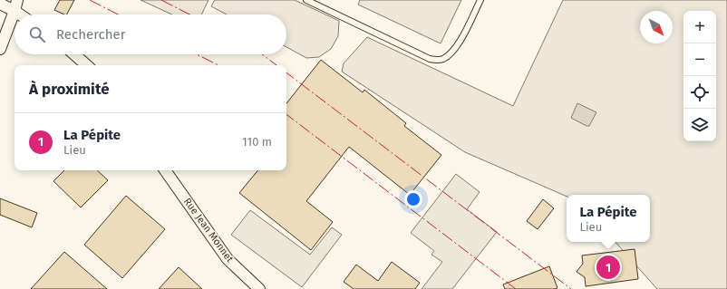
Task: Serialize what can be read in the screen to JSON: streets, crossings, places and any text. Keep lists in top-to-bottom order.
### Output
{
  "streets": {
    "street": ["Rue Jean Monnet"]
  },
  "north": "bottom right",
  "page": {
    "map_buttons": ["+", "−"],
    "search": "Rechercher",
    "heading": "À proximité",
    "list": [
      {
        "mark": "1",
        "name": "La Pépite",
        "note": "Lieu",
        "value": "110 m"
      }
    ],
    "popup": ["La Pépite", "Lieu"],
    "pins": "1"
  }
}
